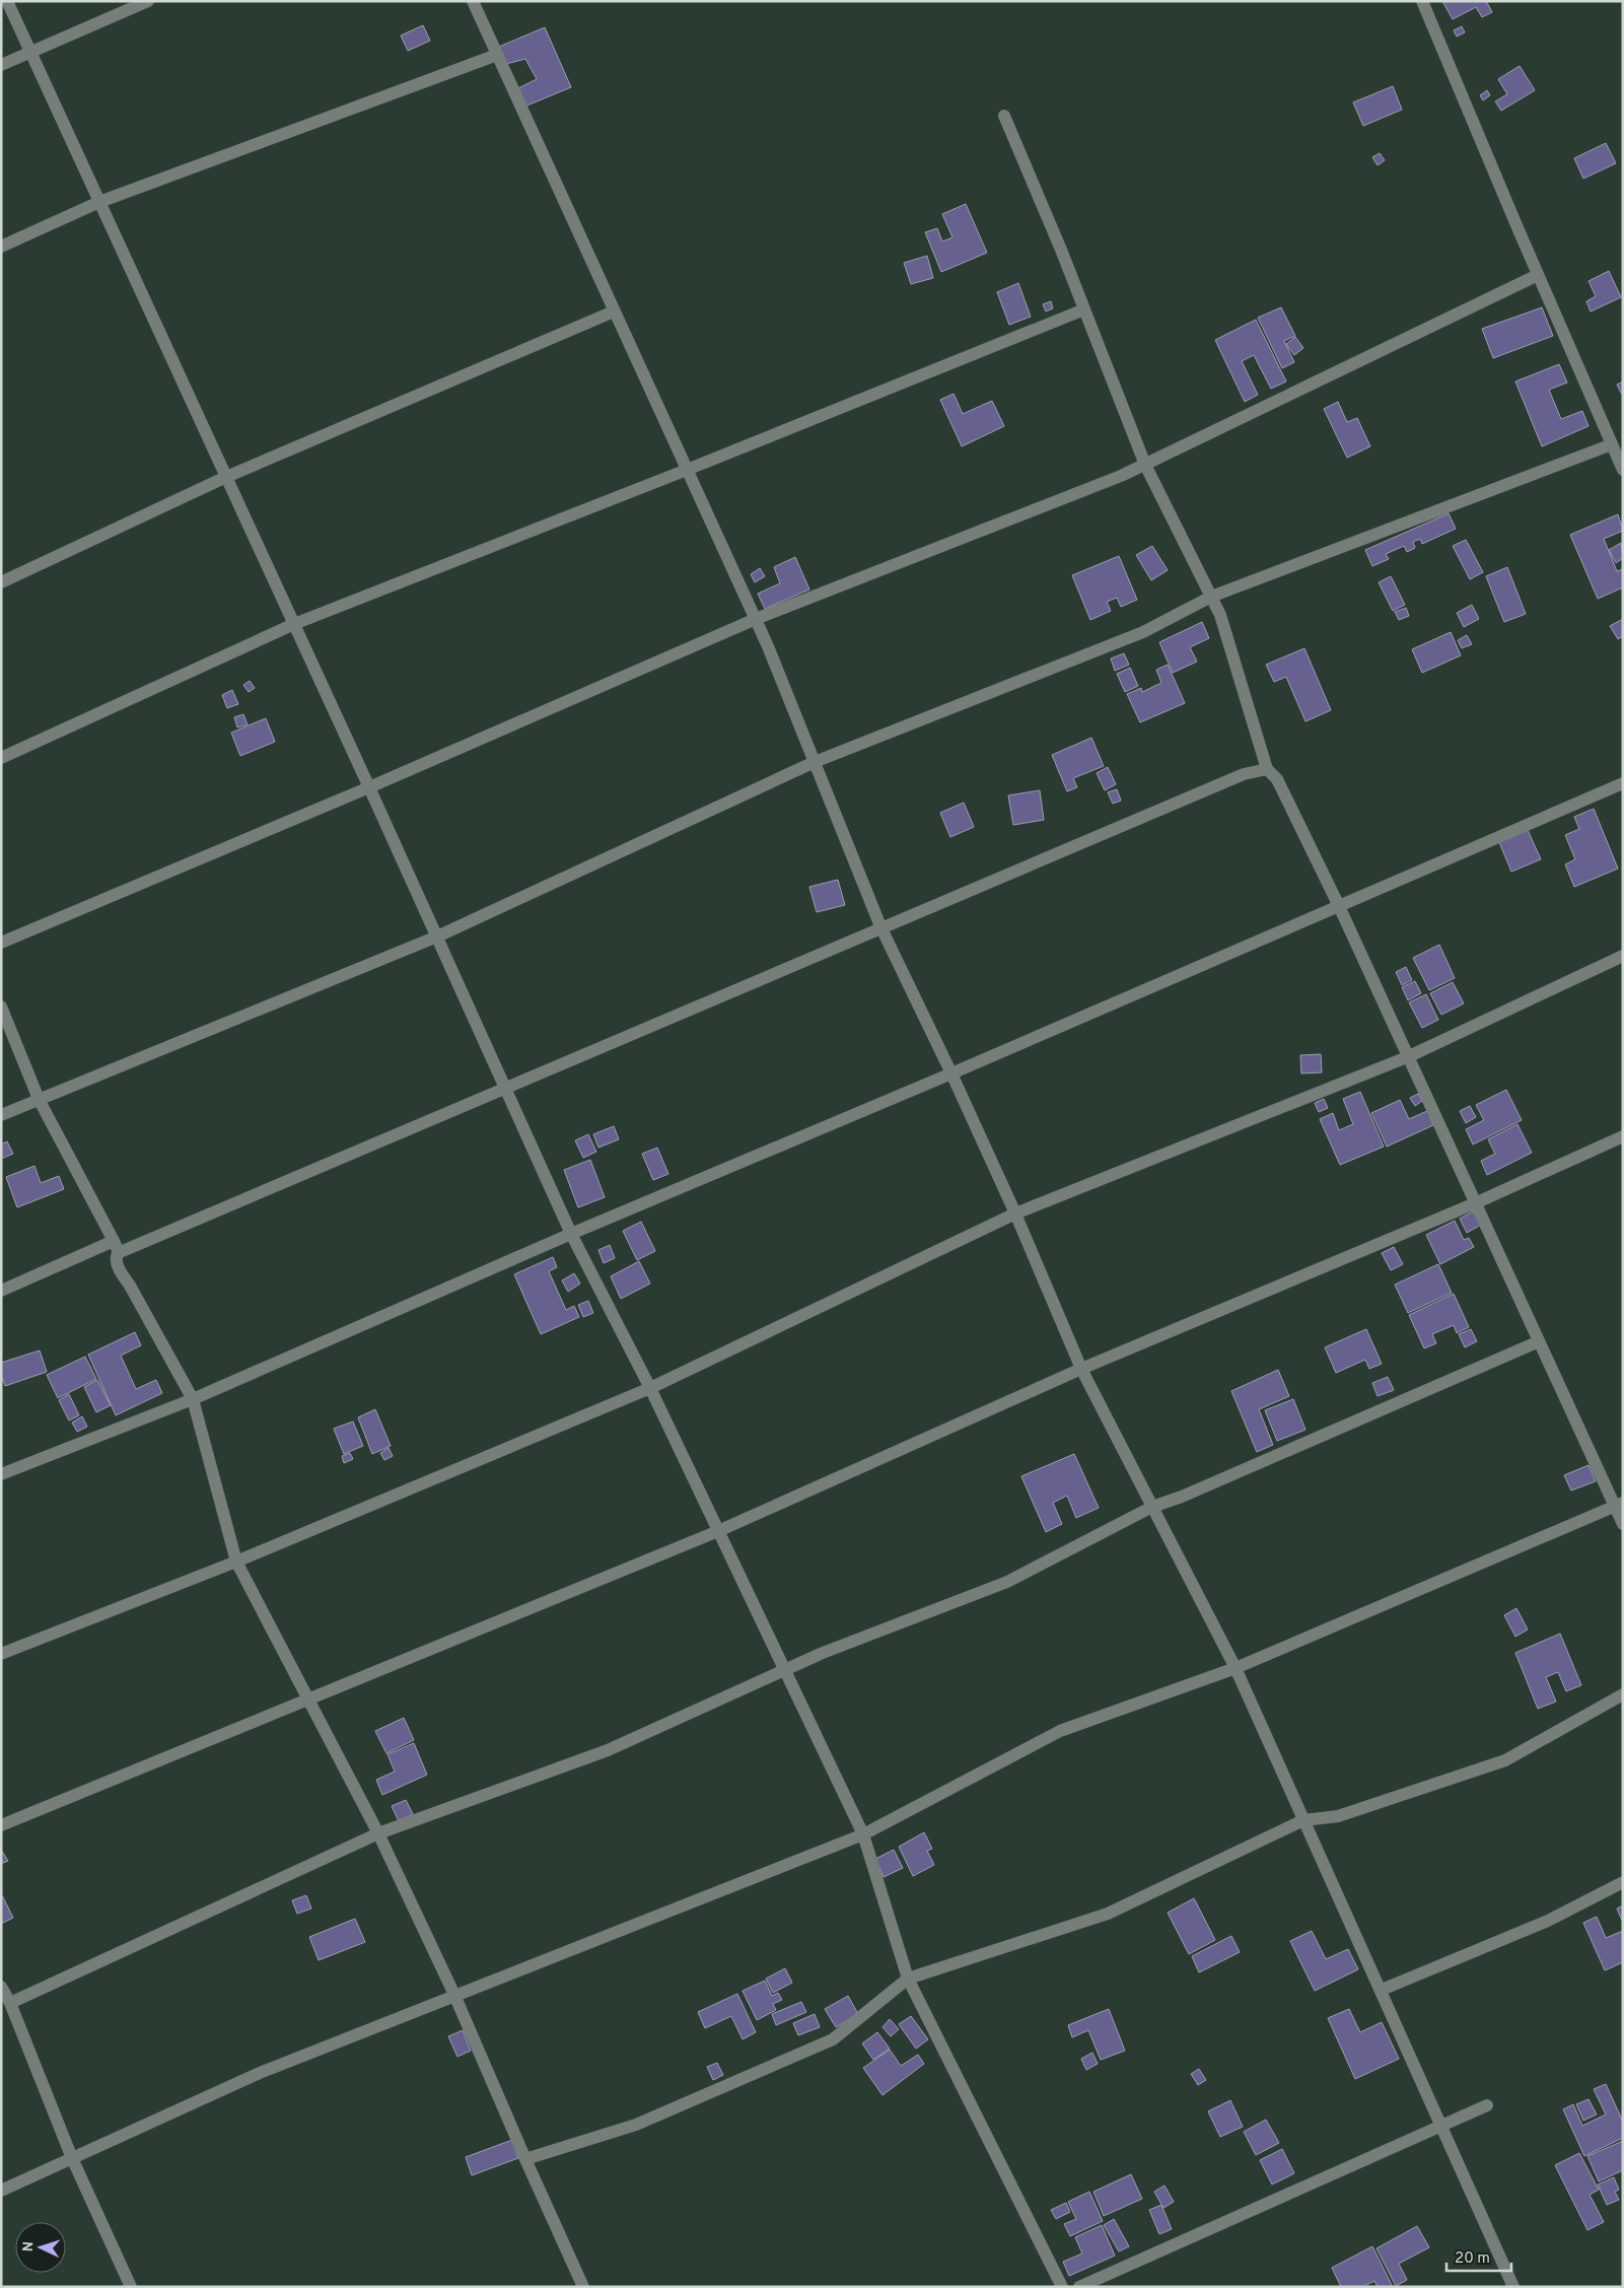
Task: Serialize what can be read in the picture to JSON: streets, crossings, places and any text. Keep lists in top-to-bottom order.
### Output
{
  "scale_bar": "20 m",
  "north": "left"
}
